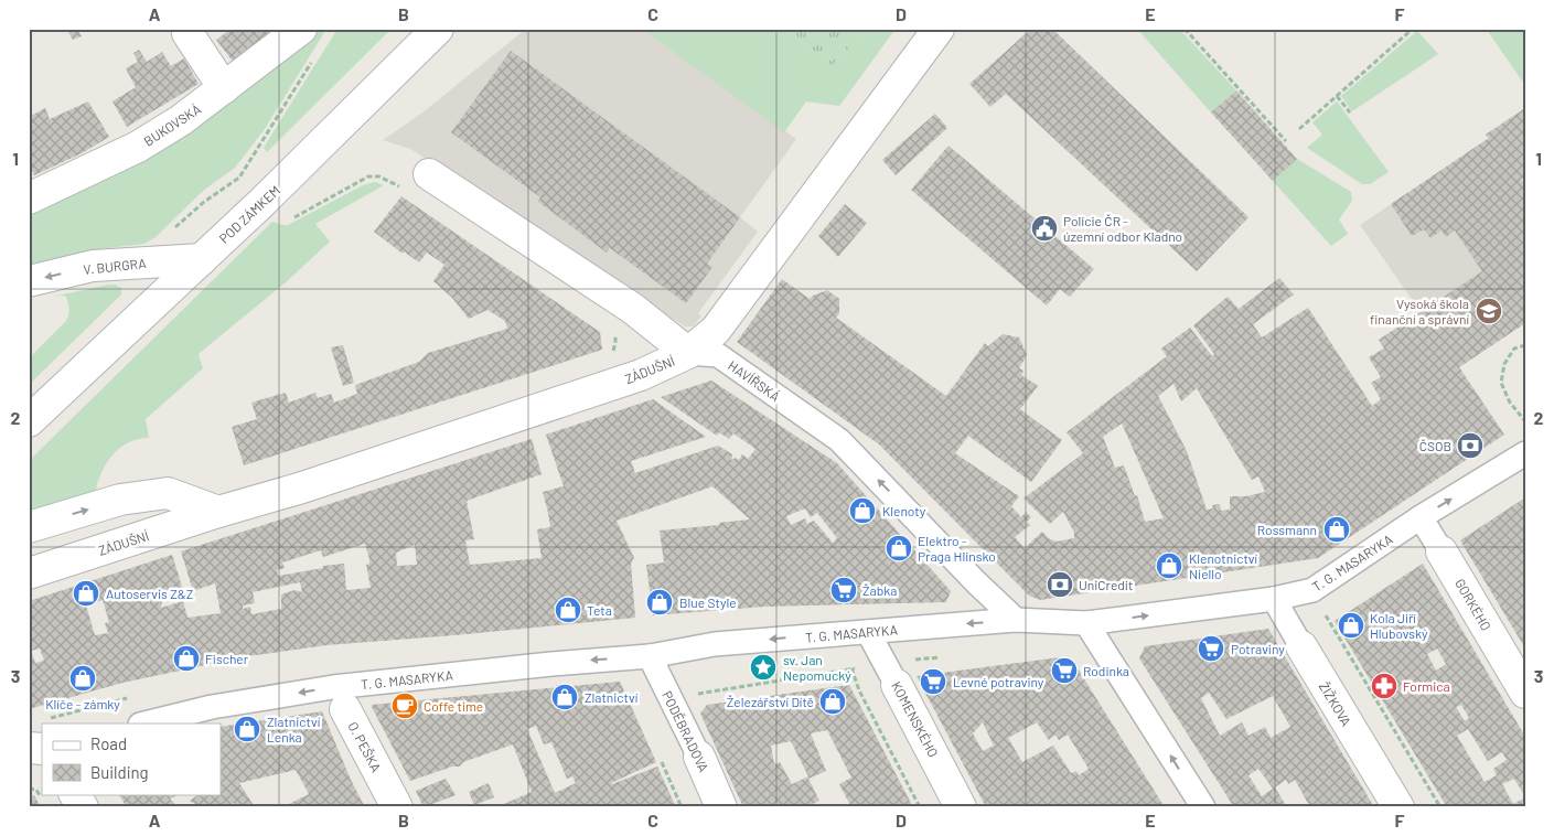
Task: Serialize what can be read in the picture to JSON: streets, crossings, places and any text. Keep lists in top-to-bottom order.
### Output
{
  "streets": {
    "street": [
      "BUKOVSKÁ",
      "POD ZÁMKEM",
      "V. BURGRA",
      "ZÁDUŠNÍ",
      "HAVÍŘSKÁ",
      "T. G. MASARYKA",
      "GORKÉHO",
      "ŽIŽKOVA",
      "KOMENSKÉHO",
      "PODĚBRADOVA",
      "O. PEŠKA"
    ]
  },
  "crossings": [
    ["POD ZÁMKEM", "V. BURGRA"],
    ["ZÁDUŠNÍ", "HAVÍŘSKÁ"],
    ["HAVÍŘSKÁ", "T. G. MASARYKA"],
    ["T. G. MASARYKA", "GORKÉHO"],
    ["T. G. MASARYKA", "ŽIŽKOVA"],
    ["T. G. MASARYKA", "KOMENSKÉHO"],
    ["T. G. MASARYKA", "PODĚBRADOVA"],
    ["T. G. MASARYKA", "O. PEŠKA"]
  ],
  "one_way": ["HAVÍŘSKÁ"],
  "places": {
    "public building": ["Policie ČR - územní odbor Kladno"],
    "school or university": ["Vysoká škola finanční a správní"],
    "bank": ["ČSOB", "UniCredit"],
    "shop": [
      "Klenoty",
      "Rossmann",
      "Elektro - Praga Hlinsko",
      "Klenotnictví Niello",
      "Autoservis Z&Z",
      "Blue Style",
      "Teta",
      "Kola Jiří Hlubovský",
      "Fischer",
      "Klíče - zámky",
      "Zlatnictví",
      "Železářství Dítě",
      "Zlatnictví Lenka"
    ],
    "supermarket": [
      "Žabka",
      "Potraviny",
      "Rodinka",
      "Levné potraviny"
    ],
    "place": ["sv. Jan Nepomucký"],
    "pharmacy": ["Formica"],
    "cafe": ["Coffe time"]
  },
  "legend": ["Road", "Building"],
  "grid": {
    "columns": [
      "A",
      "B",
      "C",
      "D",
      "E",
      "F"
    ],
    "rows": ["1", "2", "3"]
  }
}
